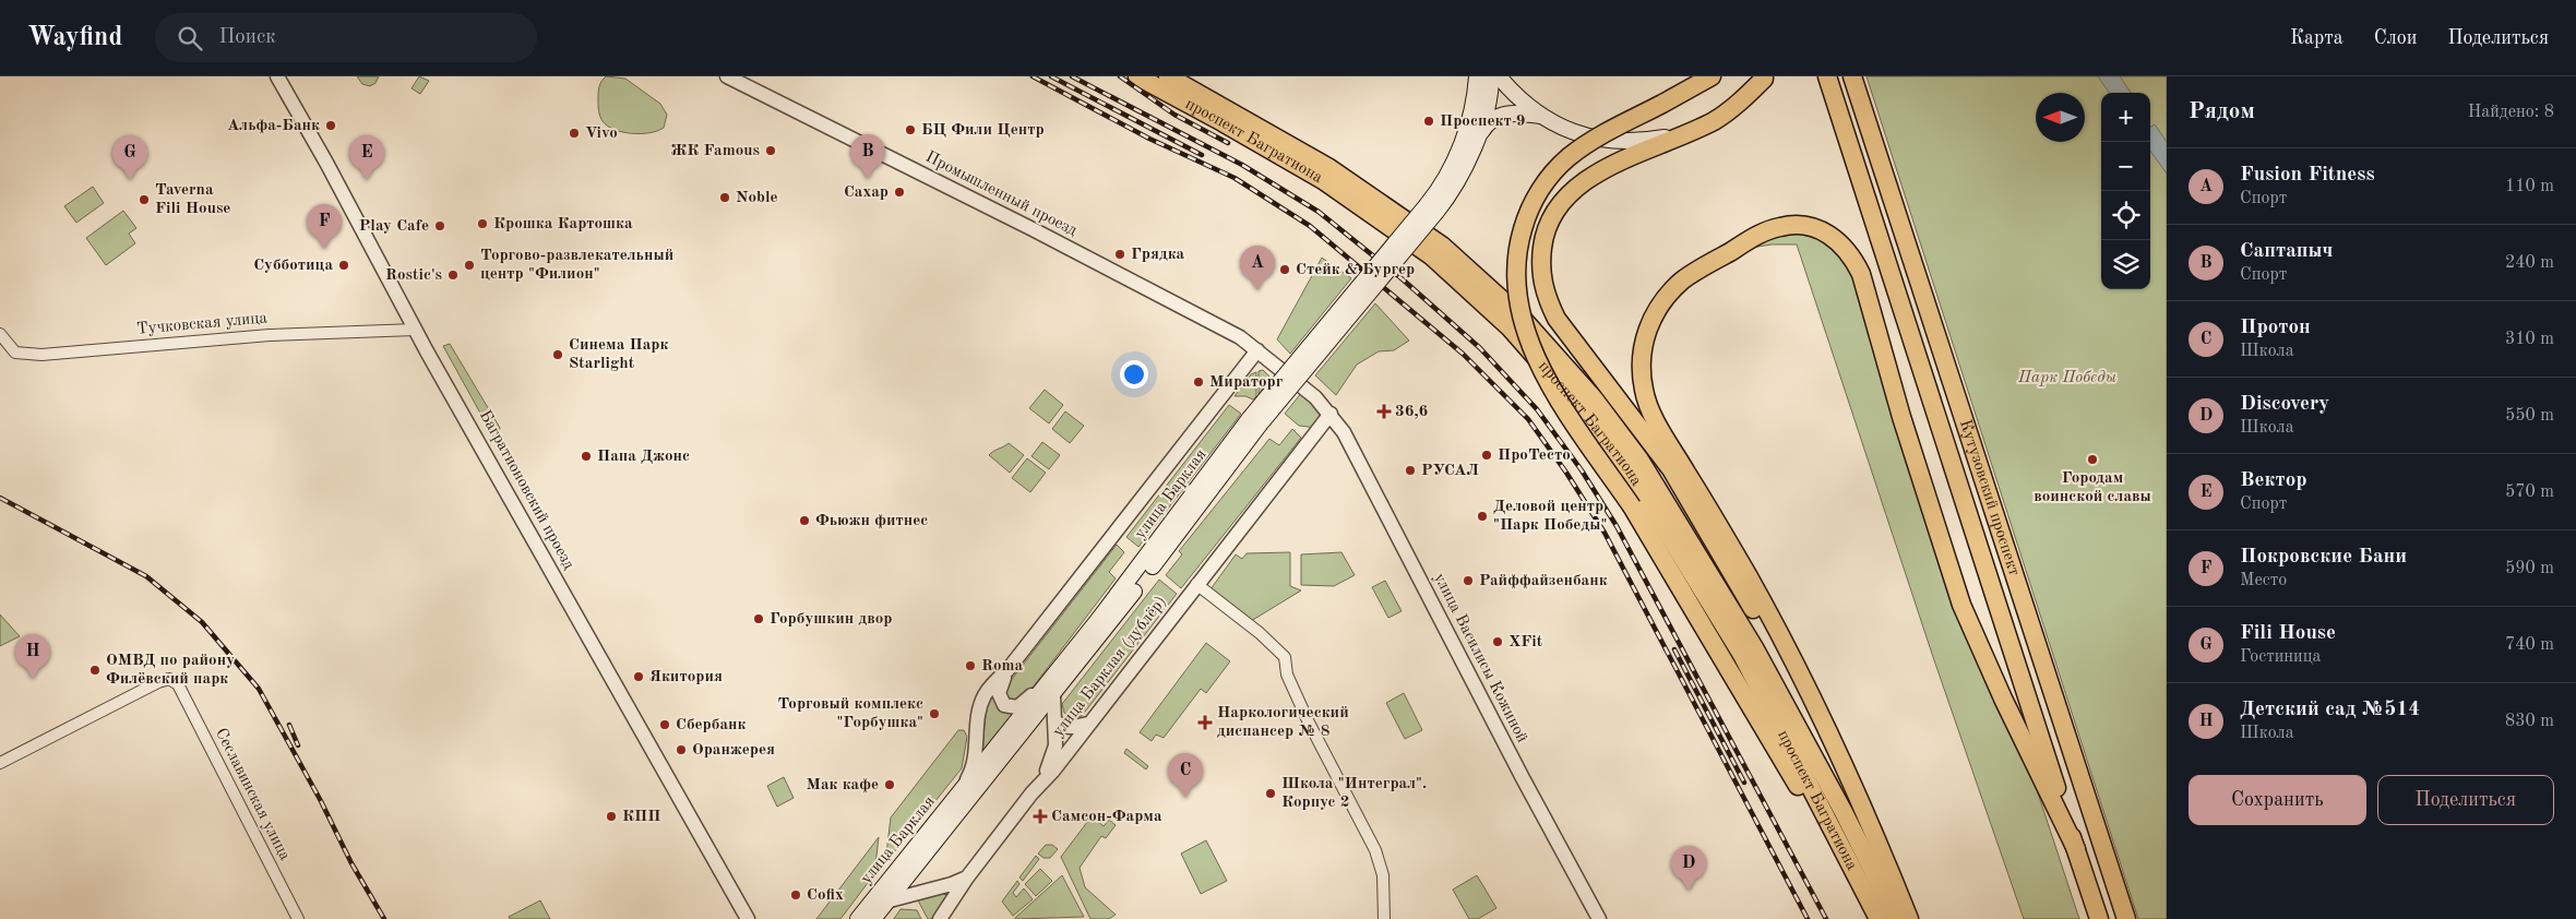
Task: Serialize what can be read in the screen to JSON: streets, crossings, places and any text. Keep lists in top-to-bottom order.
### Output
{
  "streets": {
    "main road": ["проспект Багратиона", "улица Барклая", "Кутузовский проспект"],
    "street": [
      "Промышленный проезд",
      "Тучковская улица",
      "Багратионовский проезд",
      "улица Василисы Кожиной",
      "улица Барклая (дублёр)",
      "Сеславинская улица"
    ]
  },
  "crossings": [
    ["Промышленный проезд", "улица Василисы Кожиной"],
    ["Промышленный проезд", "улица Барклая (дублёр)"],
    ["Тучковская улица", "Багратионовский проезд"],
    ["улица Василисы Кожиной", "улица Барклая (дублёр)"]
  ],
  "parks": ["Парк Победы"],
  "places": {
    "other": [
      "Проспект 9",
      "Альфа-Банк",
      "БЦ Фили Центр",
      "Vivo",
      "ЖК Famous",
      "Сахар",
      "Noble",
      "Taverna Fili House",
      "Крошка Картошка",
      "Play Cafe",
      "Грядка",
      "Субботица",
      "Торгово-развлекательный центр \"Филион\"",
      "Стейк & Бургер",
      "Rostic's",
      "Синема Парк Starlight",
      "Мираторг",
      "ПроТесто",
      "Папа Джонс",
      "Городам воинской славы",
      "РУСАЛ",
      "Деловой центр \"Парк Победы\"",
      "Фьюжн фитнес",
      "Райффайзенбанк",
      "Горбушкин двор",
      "XFit",
      "Roma",
      "ОМВД по району Филёвский парк",
      "Якитория",
      "Торговый комплекс \"Горбушка\"",
      "Сбербанк",
      "Оранжерея",
      "Мак кафе",
      "Школа \"Интеграл\". Корпус 2",
      "КПП",
      "Cofix"
    ],
    "health": ["36,6", "Наркологический диспансер № 8", "Самсон-Фарма"]
  },
  "north": "left",
  "page": {
    "header": "Wayfind",
    "search": "Поиск",
    "nav": ["Карта", "Слои", "Поделиться"],
    "heading": ["Рядом", "Найдено: 8"],
    "map_buttons": ["+", "−"],
    "pins": [
      "B",
      "E",
      "G",
      "F",
      "A",
      "H",
      "C",
      "D"
    ],
    "list": [
      {
        "mark": "A",
        "name": "Fusion Fitness",
        "note": "Спорт",
        "value": "110 m"
      },
      {
        "mark": "B",
        "name": "Саптапыч",
        "note": "Спорт",
        "value": "240 m"
      },
      {
        "mark": "C",
        "name": "Протон",
        "note": "Школа",
        "value": "310 m"
      },
      {
        "mark": "D",
        "name": "Discovery",
        "note": "Школа",
        "value": "550 m"
      },
      {
        "mark": "E",
        "name": "Вектор",
        "note": "Спорт",
        "value": "570 m"
      },
      {
        "mark": "F",
        "name": "Покровские Бани",
        "note": "Место",
        "value": "590 m"
      },
      {
        "mark": "G",
        "name": "Fili House",
        "note": "Гостиница",
        "value": "740 m"
      },
      {
        "mark": "H",
        "name": "Детский сад №514",
        "note": "Школа",
        "value": "830 m"
      }
    ],
    "buttons": ["Сохранить", "Поделиться"]
  }
}
